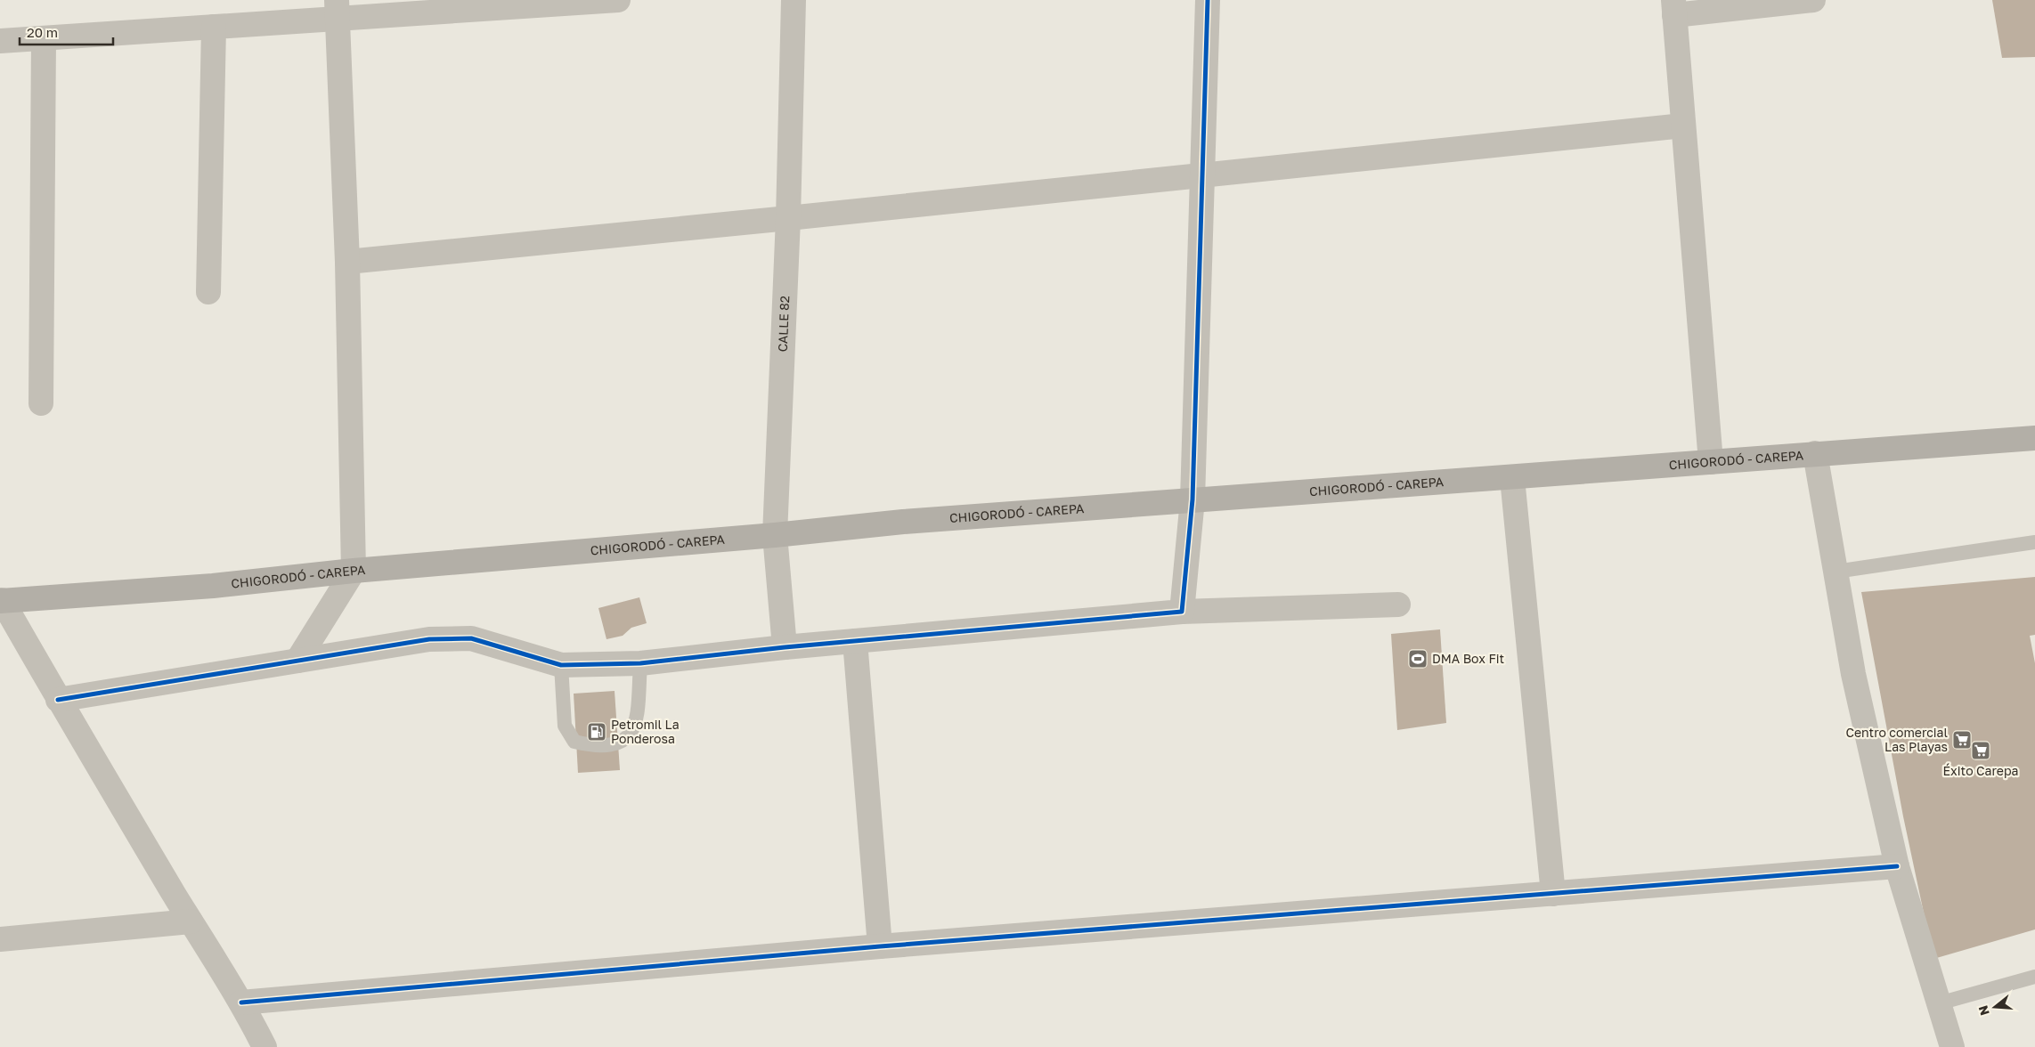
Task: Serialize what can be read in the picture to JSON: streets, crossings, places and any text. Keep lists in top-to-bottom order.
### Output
{
  "streets": {
    "main road": ["CHIGORODÓ - CAREPA"],
    "street": ["CALLE 82"]
  },
  "crossings": [
    ["CALLE 82", "CHIGORODÓ - CAREPA"]
  ],
  "places": {
    "sports": ["DMA Box Fit"],
    "fuel station": ["Petromil La Ponderosa"],
    "supermarket": ["Centro comercial Las Playas", "Éxito Carepa"]
  },
  "scale_bar": "20 m",
  "north": "left"
}
